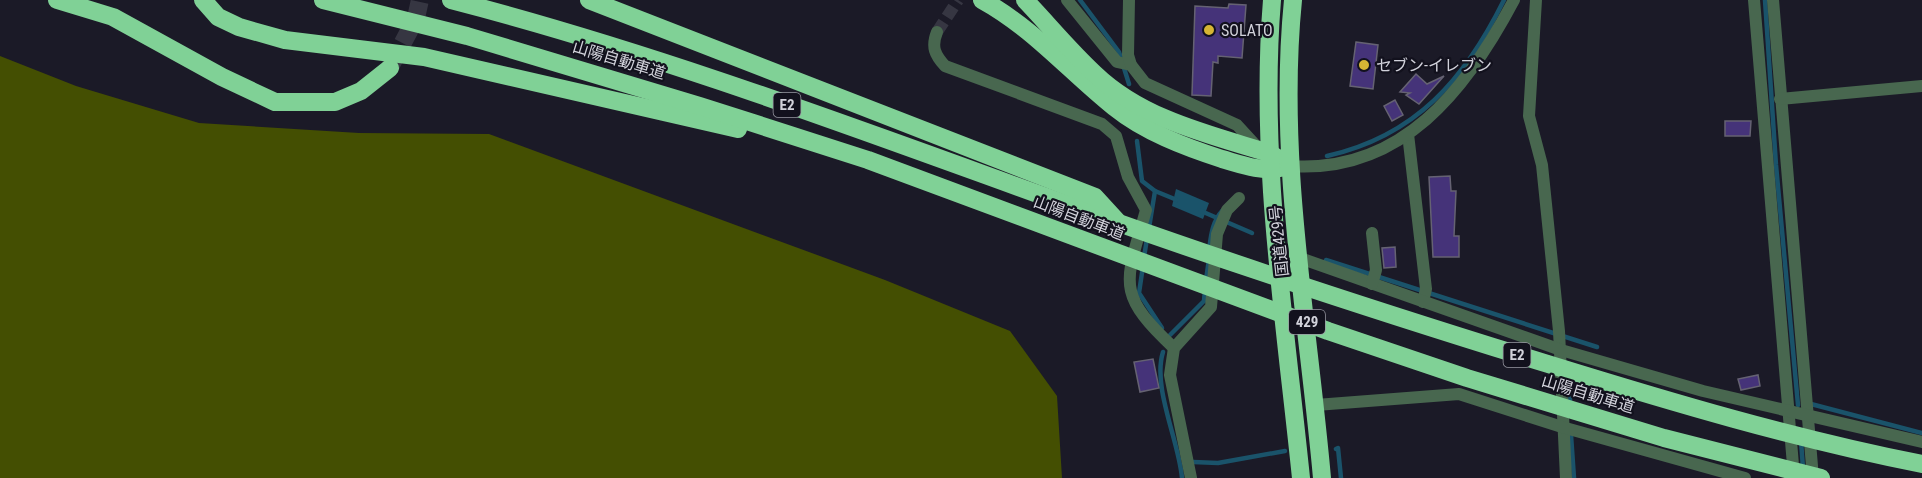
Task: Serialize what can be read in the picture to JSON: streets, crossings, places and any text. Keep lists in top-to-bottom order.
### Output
{
  "streets": {
    "highway": [
      "山陽自動車道",
      "E2",
      "国道429号",
      "429"
    ]
  },
  "places": ["SOLATO", "セブン-イレブン"]
}
